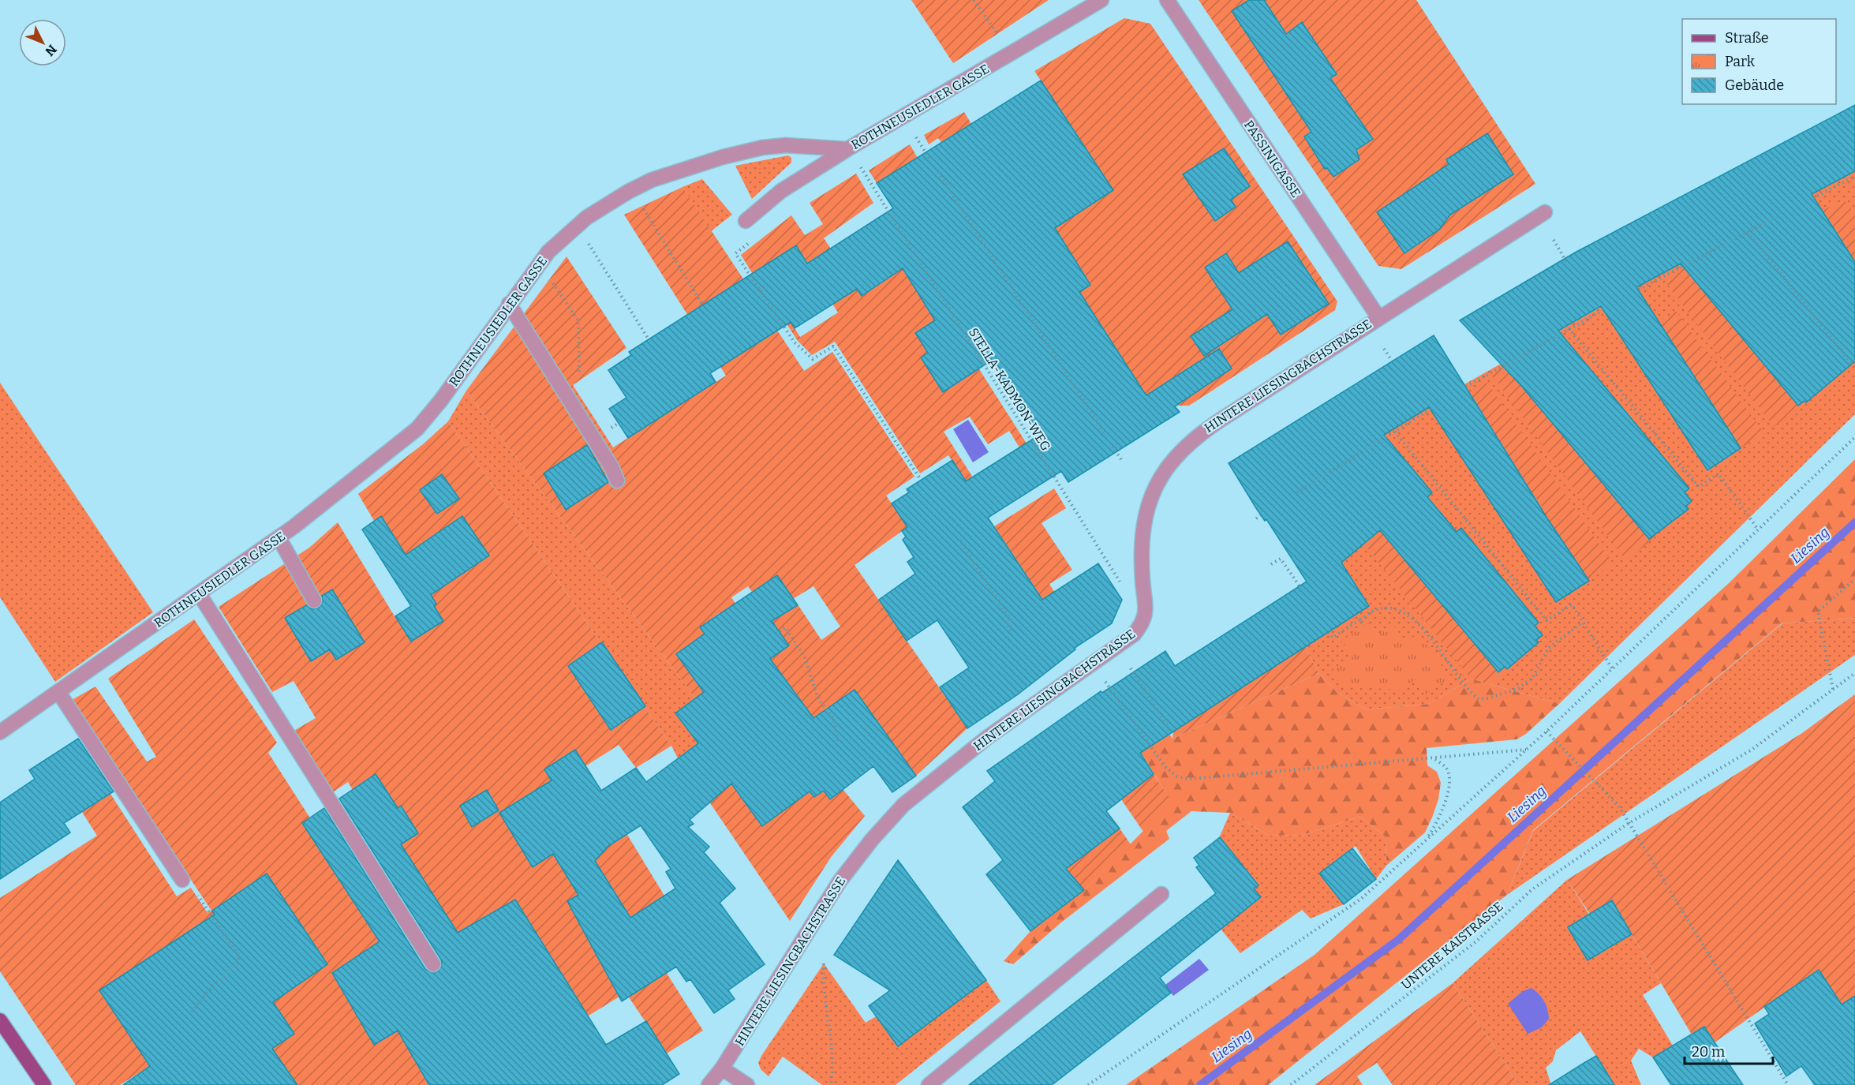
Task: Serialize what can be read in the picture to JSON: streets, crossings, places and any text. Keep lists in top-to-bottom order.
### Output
{
  "streets": {
    "street": ["ROTHNEUSIEDLER GASSE", "PASSINIGASSE", "HINTERE LIESINGBACHSTRASSE"],
    "path": ["STELLA-KADMON-WEG", "UNTERE KAISTRASSE"]
  },
  "crossings": [
    ["PASSINIGASSE", "HINTERE LIESINGBACHSTRASSE"]
  ],
  "water": ["Liesing"],
  "legend": ["Straße", "Park", "Gebäude"],
  "scale_bar": "20 m",
  "north": "bottom right"
}
